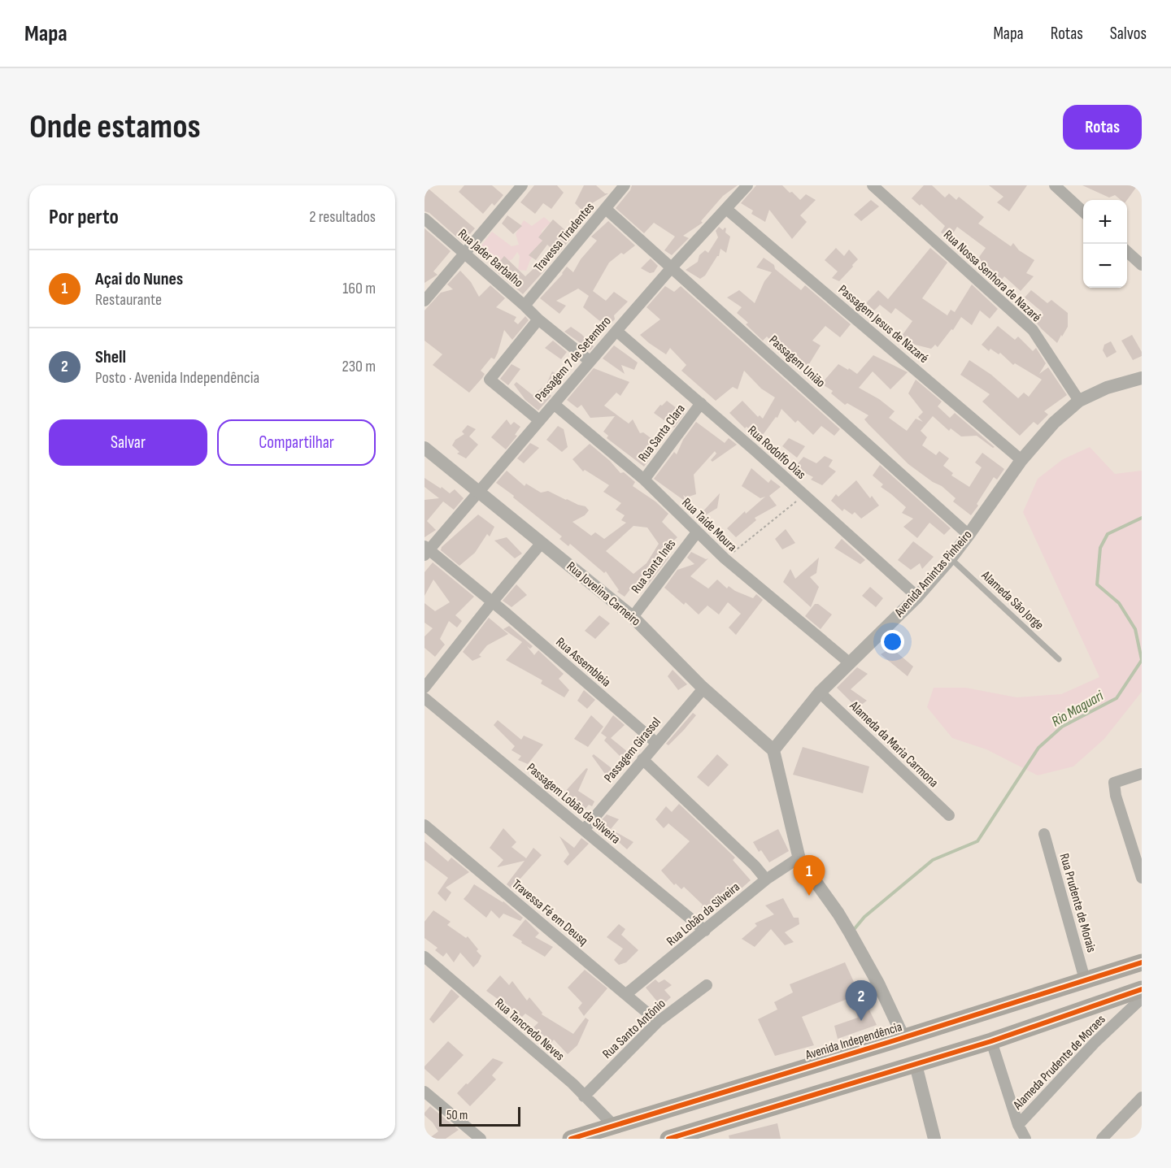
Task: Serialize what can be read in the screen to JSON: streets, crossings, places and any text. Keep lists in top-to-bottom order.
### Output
{
  "streets": {
    "main road": ["Avenida Independência"],
    "street": [
      "Travessa Tiradentes",
      "Rua Jader Barbalho",
      "Rua Nossa Senhora de Nazaré",
      "Passagem Jesus de Nazaré",
      "Passagem 7 de Setembro",
      "Passagem União",
      "Rua Santa Clara",
      "Rua Rodolfo Dias",
      "Rua Taide Moura",
      "Rua Santa Inês",
      "Avenida Amintas Pinheiro",
      "Rua Jovelina Carneiro",
      "Rua Assembleia",
      "Alameda da Maria Carmona",
      "Passagem Girassol",
      "Passagem Lobão da Silveira",
      "Rua Prudente de Morais",
      "Travessa Fé em Deusq",
      "Rua Lobão da Silveira",
      "Rua Santo Antônio",
      "Rua Tancredo Neves",
      "Alameda Prudente de Moraes"
    ],
    "lane": ["Alameda São Jorge"]
  },
  "crossings": [
    ["Travessa Tiradentes", "Rua Jader Barbalho"],
    ["Travessa Tiradentes", "Passagem União"],
    ["Rua Jader Barbalho", "Passagem 7 de Setembro"],
    ["Rua Nossa Senhora de Nazaré", "Avenida Amintas Pinheiro"],
    ["Passagem Jesus de Nazaré", "Passagem 7 de Setembro"],
    ["Passagem Jesus de Nazaré", "Avenida Amintas Pinheiro"],
    ["Passagem 7 de Setembro", "Passagem União"],
    ["Passagem 7 de Setembro", "Rua Rodolfo Dias"],
    ["Passagem 7 de Setembro", "Rua Taide Moura"],
    ["Passagem 7 de Setembro", "Rua Jovelina Carneiro"],
    ["Passagem 7 de Setembro", "Rua Assembleia"],
    ["Passagem União", "Avenida Amintas Pinheiro"],
    ["Rua Santa Clara", "Rua Rodolfo Dias"],
    ["Rua Santa Clara", "Rua Taide Moura"],
    ["Rua Rodolfo Dias", "Avenida Amintas Pinheiro"],
    ["Rua Taide Moura", "Rua Santa Inês"],
    ["Rua Taide Moura", "Avenida Amintas Pinheiro"],
    ["Rua Santa Inês", "Rua Jovelina Carneiro"],
    ["Avenida Amintas Pinheiro", "Rua Jovelina Carneiro"],
    ["Avenida Amintas Pinheiro", "Alameda São Jorge"],
    ["Avenida Amintas Pinheiro", "Alameda da Maria Carmona"],
    ["Rua Jovelina Carneiro", "Passagem Girassol"],
    ["Rua Assembleia", "Passagem Girassol"],
    ["Passagem Girassol", "Passagem Lobão da Silveira"],
    ["Passagem Lobão da Silveira", "Rua Lobão da Silveira"],
    ["Rua Prudente de Morais", "Avenida Independência"],
    ["Travessa Fé em Deusq", "Rua Lobão da Silveira"],
    ["Travessa Fé em Deusq", "Rua Santo Antônio"],
    ["Rua Santo Antônio", "Rua Tancredo Neves"],
    ["Rua Tancredo Neves", "Avenida Independência"]
  ],
  "water": ["Rio Maguari"],
  "scale_bar": "50 m",
  "page": {
    "header": "Mapa",
    "nav": ["Mapa", "Rotas", "Salvos"],
    "buttons": [
      "Rotas",
      ["Salvar", "Compartilhar"]
    ],
    "title": "Onde estamos",
    "heading": ["Por perto", "2 resultados"],
    "map_buttons": ["+", "−"],
    "list": [
      {
        "mark": "1",
        "name": "Açai do Nunes",
        "note": "Restaurante",
        "value": "160 m"
      },
      {
        "mark": "2",
        "name": "Shell",
        "note": "Posto · Avenida Independência",
        "value": "230 m"
      }
    ],
    "pins": ["1", "2"],
    "scale": "50 m"
  }
}
